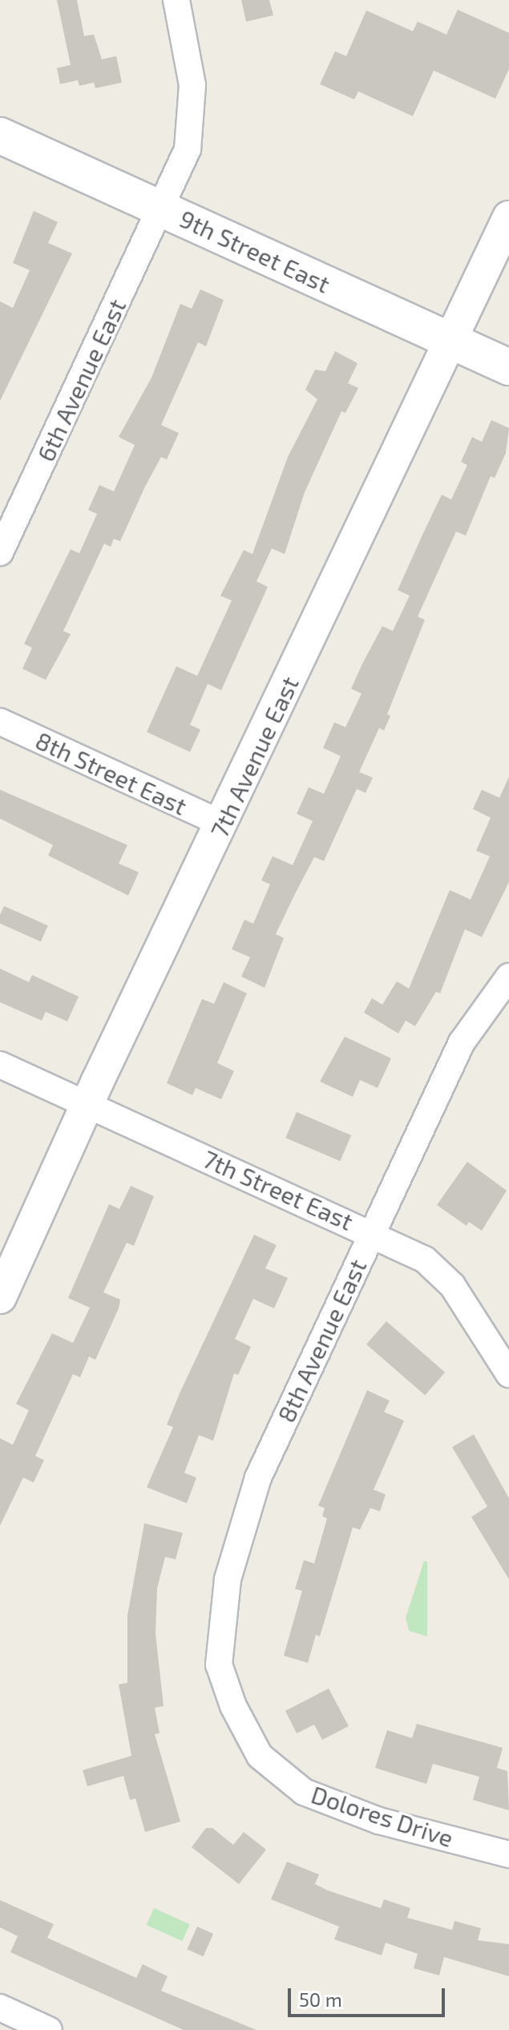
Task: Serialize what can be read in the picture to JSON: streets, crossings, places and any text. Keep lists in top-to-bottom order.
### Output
{
  "streets": {
    "main road": ["9th Street East"],
    "street": [
      "6th Avenue East",
      "7th Avenue East",
      "8th Street East",
      "7th Street East",
      "8th Avenue East",
      "Dolores Drive"
    ]
  },
  "crossings": [
    ["9th Street East", "6th Avenue East"],
    ["9th Street East", "7th Avenue East"],
    ["7th Avenue East", "8th Street East"],
    ["7th Avenue East", "7th Street East"],
    ["7th Street East", "8th Avenue East"],
    ["8th Avenue East", "Dolores Drive"]
  ],
  "scale_bar": "50 m"
}
